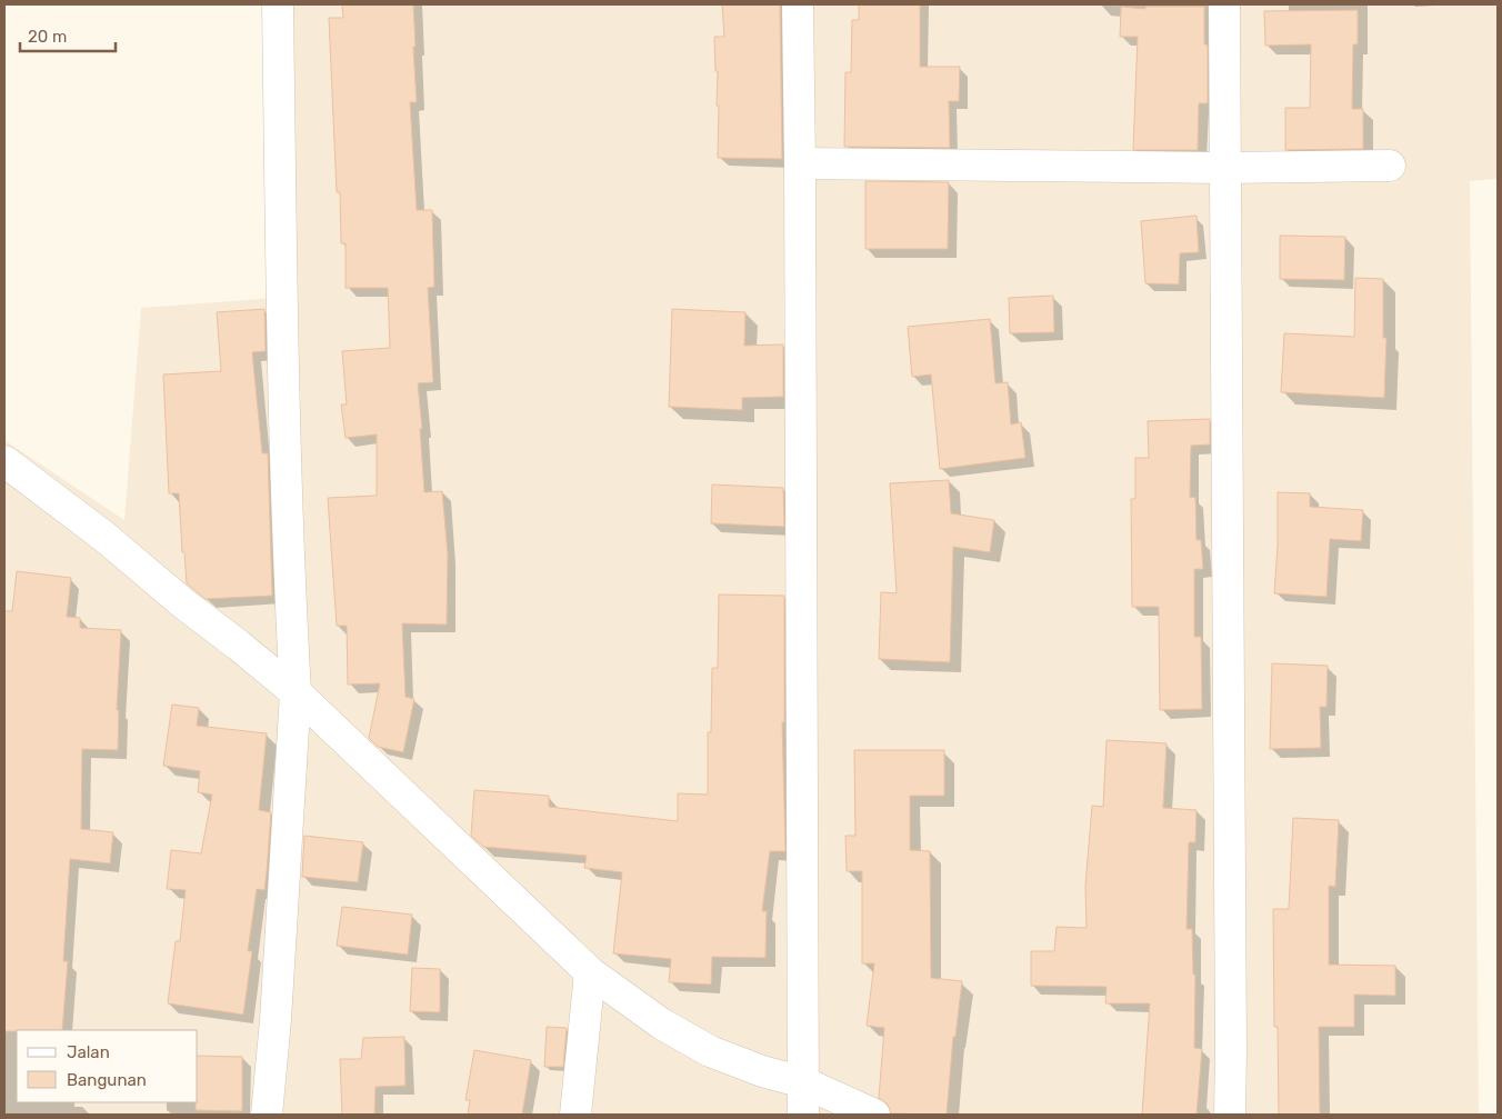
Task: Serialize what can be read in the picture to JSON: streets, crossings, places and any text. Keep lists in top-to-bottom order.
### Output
{
  "legend": ["Jalan", "Bangunan"],
  "scale_bar": "20 m"
}
